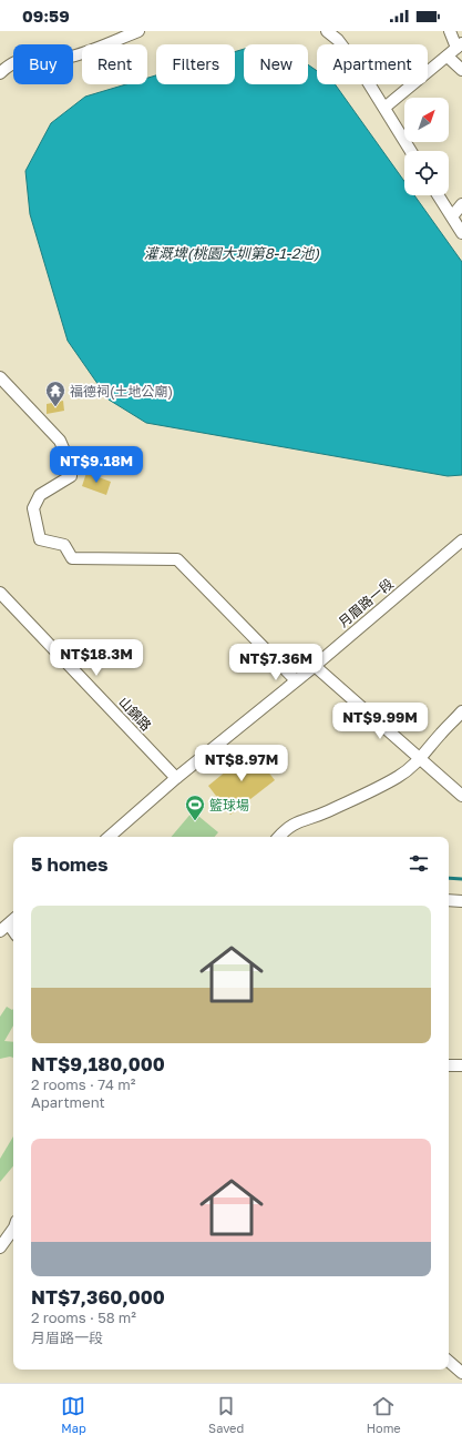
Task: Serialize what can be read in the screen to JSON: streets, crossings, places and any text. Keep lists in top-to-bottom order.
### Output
{
  "streets": {
    "street": ["月眉路一段", "山錦路"]
  },
  "crossings": [
    ["月眉路一段", "山錦路"]
  ],
  "water": ["灌溉埤(桃園大圳第8-1-2池)"],
  "places": {
    "temple": ["福德祠(土地公廟)"],
    "sports": ["籃球場"]
  },
  "north": "top right",
  "page": {
    "status": "09:59",
    "chip": [
      "Buy",
      "Rent",
      "Filters",
      "New",
      "Apartment"
    ],
    "price": [
      "NT$9.18M",
      "NT$18.3M",
      "NT$7.36M",
      "NT$9.99M",
      "NT$8.97M"
    ],
    "heading": "5 homes",
    "list": [
      {
        "name": "NT$9,180,000",
        "note": "2 rooms · 74 m² · Apartment"
      },
      {
        "name": "NT$7,360,000",
        "note": "2 rooms · 58 m² · 月眉路一段"
      }
    ],
    "tabs": ["Map", "Saved", "Home"]
  }
}
